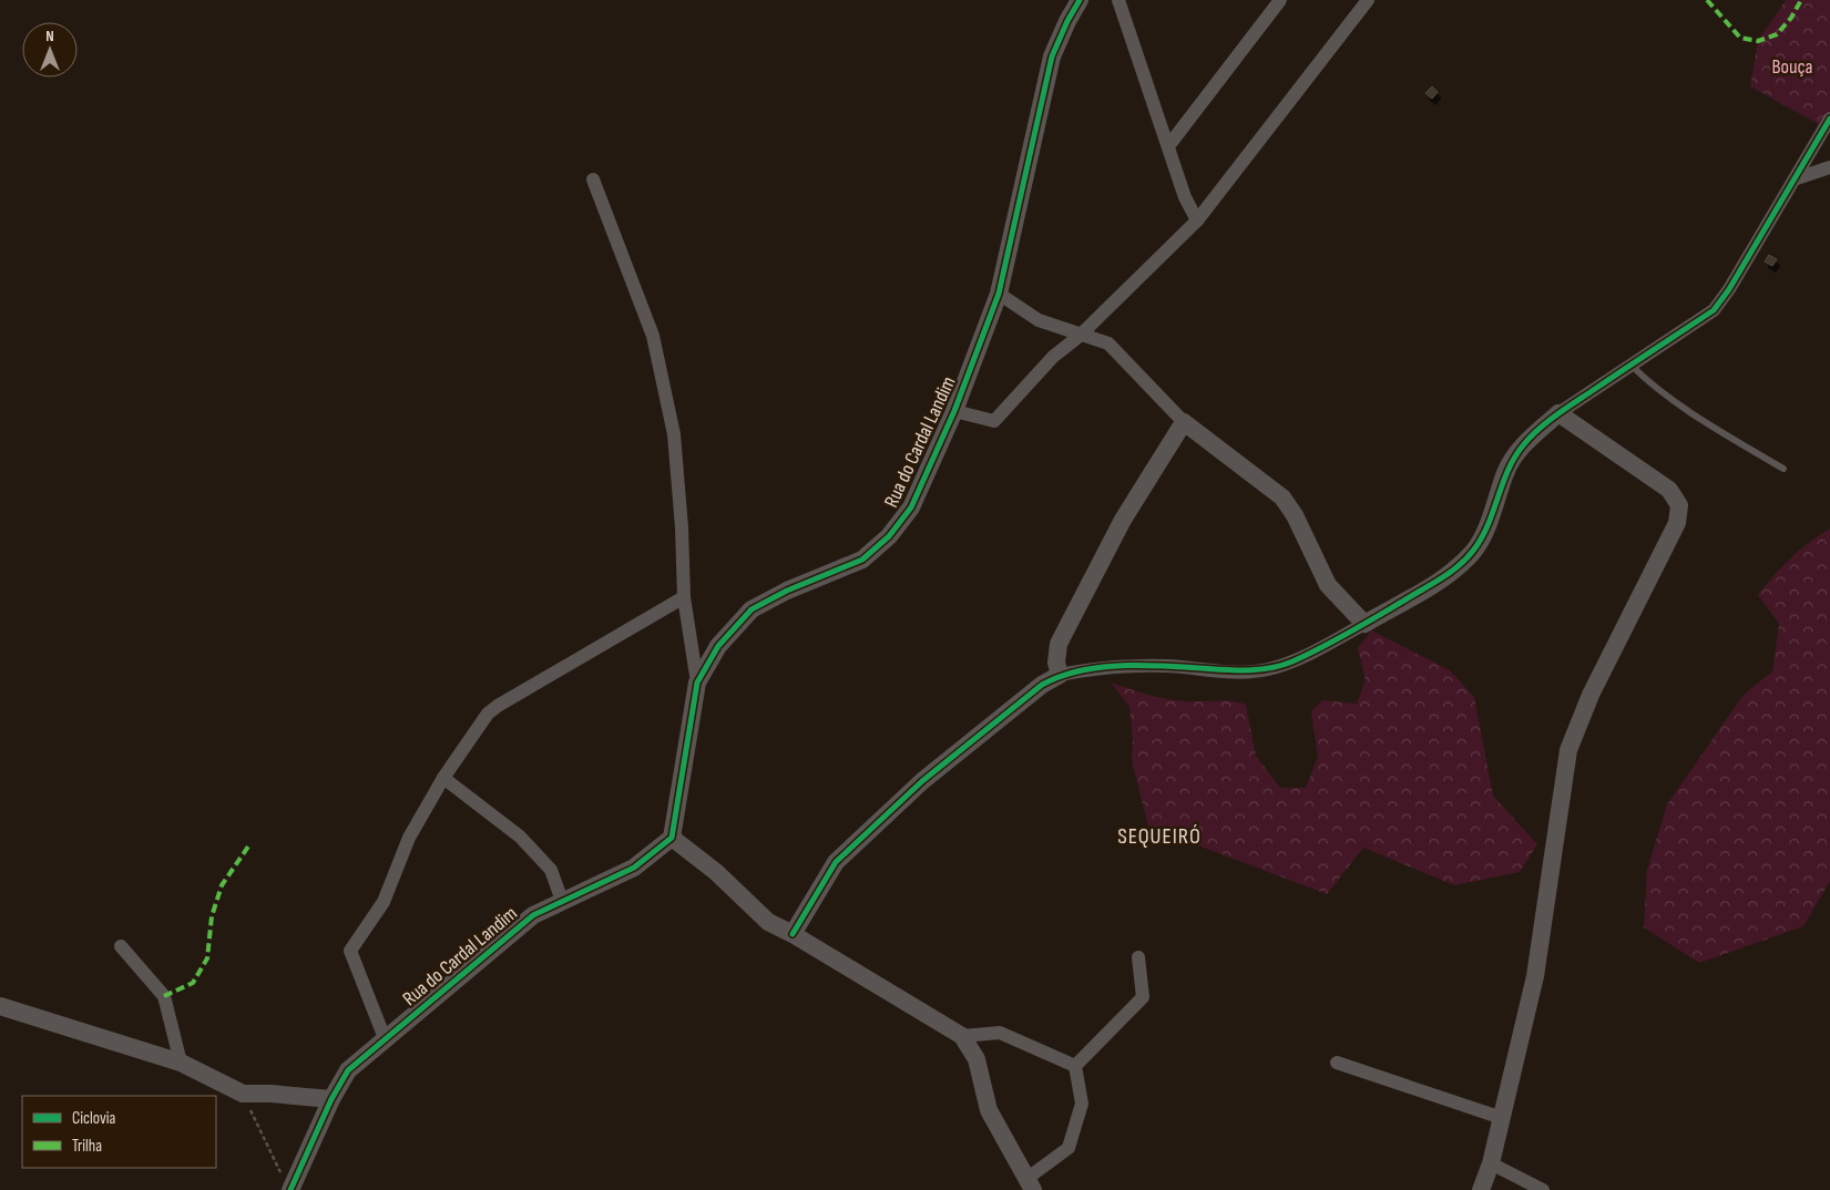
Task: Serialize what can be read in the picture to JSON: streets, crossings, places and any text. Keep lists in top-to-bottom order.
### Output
{
  "streets": {
    "street": ["Rua do Cardal Landim"]
  },
  "districts": ["SEQUEIRÓ"],
  "parks": ["Bouça"],
  "legend": ["Ciclovia", "Trilha"],
  "north": "top"
}
